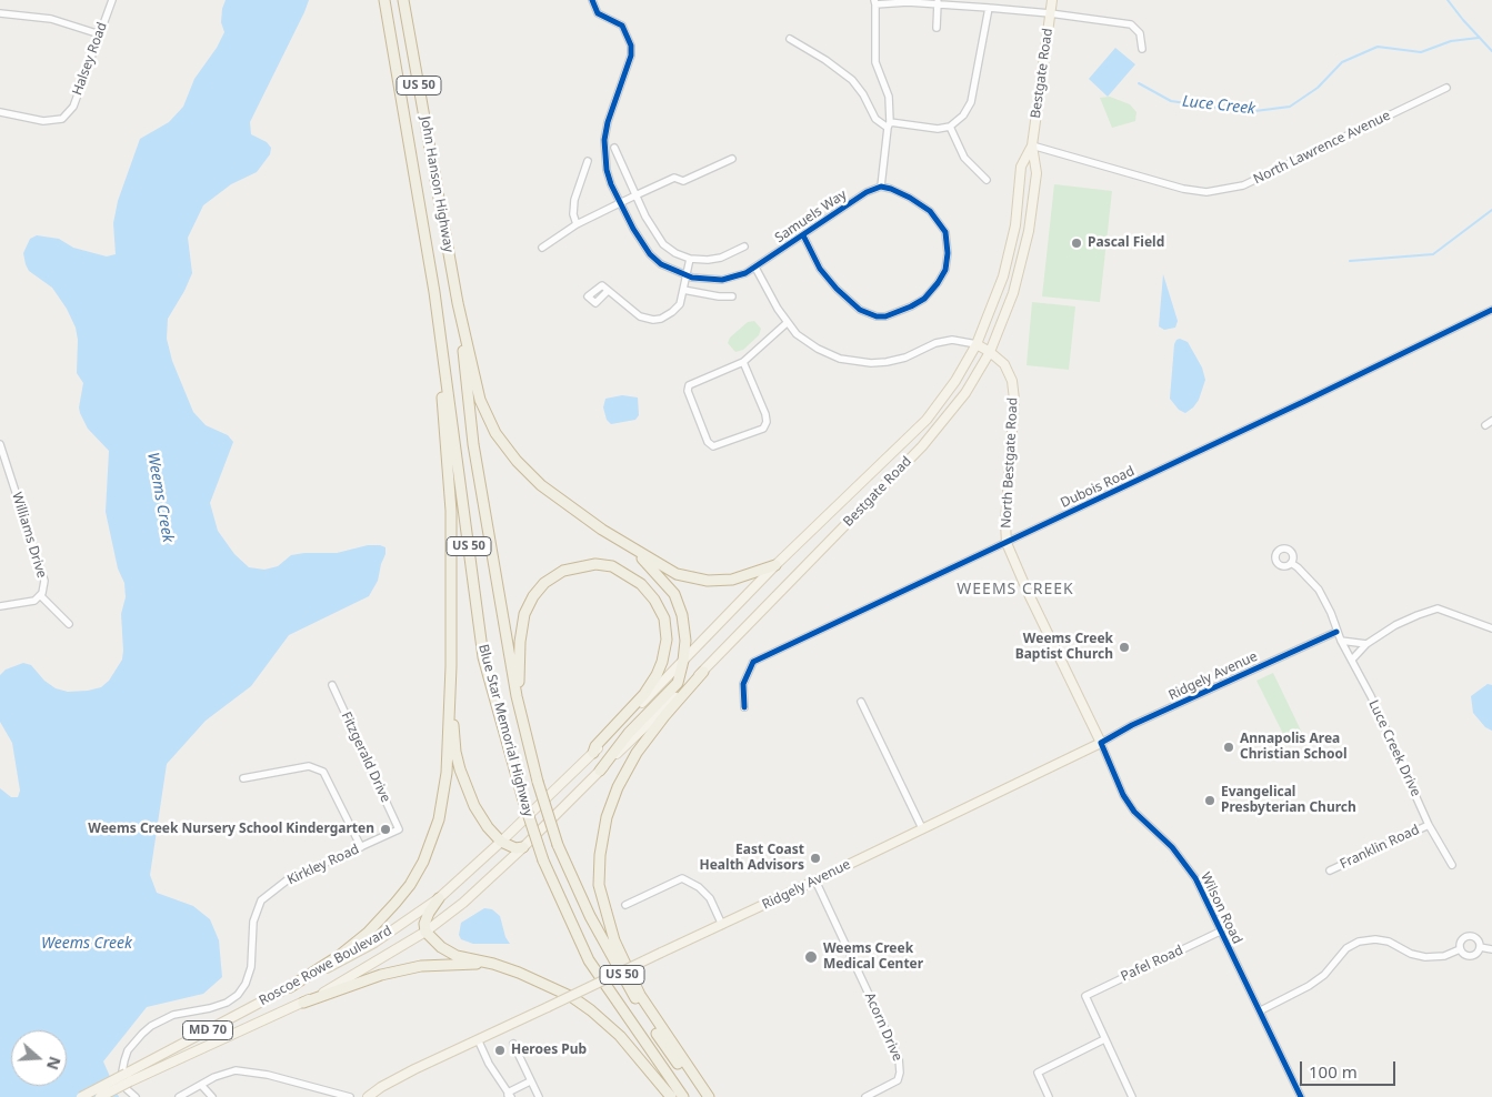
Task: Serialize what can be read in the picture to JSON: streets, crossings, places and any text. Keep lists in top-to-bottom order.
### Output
{
  "streets": {
    "highway": ["US 50", "John Hanson Highway", "Blue Star Memorial Highway"],
    "main road": [
      "Bestgate Road",
      "North Bestgate Road",
      "Ridgely Avenue",
      "Roscoe Rowe Boulevard",
      "MD 70"
    ],
    "street": [
      "Halsey Road",
      "North Lawrence Avenue",
      "Samuels Way",
      "Dubois Road",
      "Williams Drive",
      "Luce Creek Drive",
      "Fitzgerald Drive",
      "Franklin Road",
      "Kirkley Road",
      "Wilson Road",
      "Pafel Road",
      "Acorn Drive"
    ]
  },
  "crossings": [
    ["Bestgate Road", "North Lawrence Avenue"],
    ["Bestgate Road", "North Bestgate Road"],
    ["Bestgate Road", "Roscoe Rowe Boulevard"],
    ["John Hanson Highway", "Blue Star Memorial Highway"],
    ["North Bestgate Road", "Dubois Road"],
    ["North Bestgate Road", "Ridgely Avenue"],
    ["North Bestgate Road", "Wilson Road"],
    ["Ridgely Avenue", "Luce Creek Drive"],
    ["Ridgely Avenue", "Wilson Road"],
    ["Ridgely Avenue", "Acorn Drive"],
    ["Luce Creek Drive", "Franklin Road"],
    ["Fitzgerald Drive", "Kirkley Road"],
    ["Wilson Road", "Pafel Road"]
  ],
  "districts": ["WEEMS CREEK"],
  "water": ["Luce Creek", "Weems Creek"],
  "places": [
    "Pascal Field",
    "Weems Creek Baptist Church",
    "Annapolis Area Christian School",
    "Evangelical Presbyterian Church",
    "Weems Creek Nursery School Kindergarten",
    "East Coast Health Advisors",
    "Weems Creek Medical Center",
    "Heroes Pub"
  ],
  "scale_bar": "100 m",
  "north": "right"
}
